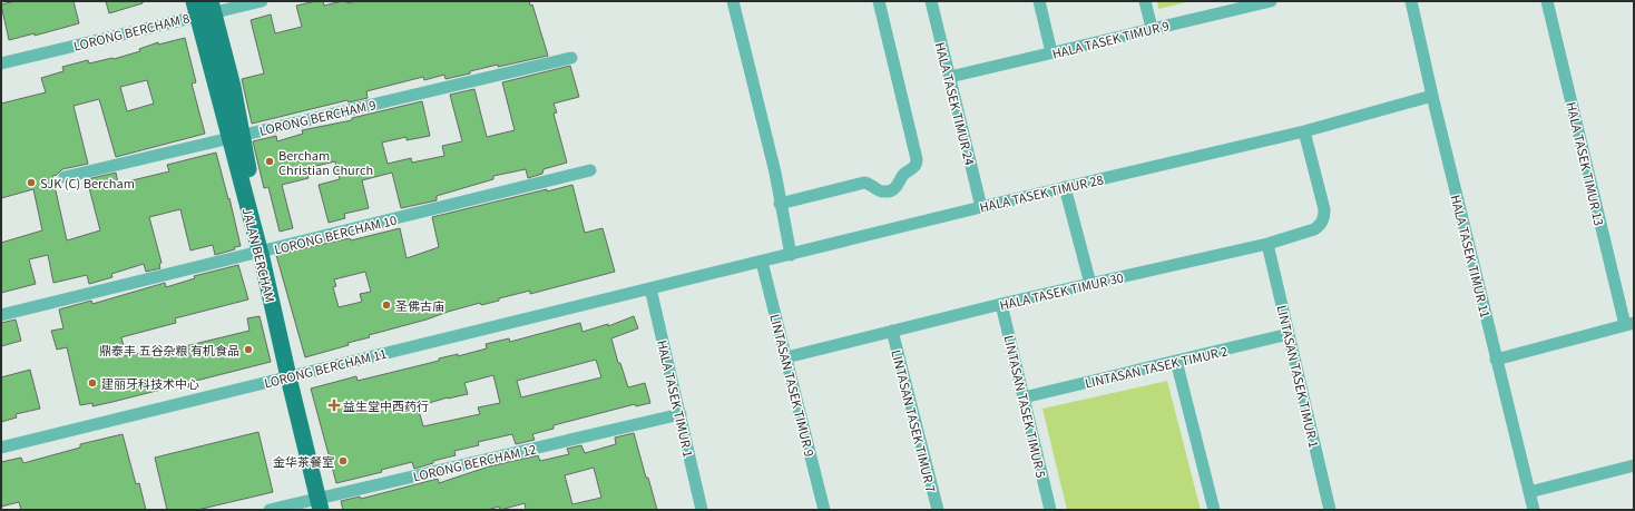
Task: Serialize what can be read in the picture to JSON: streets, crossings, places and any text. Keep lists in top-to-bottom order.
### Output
{
  "streets": {
    "main road": ["JALAN BERCHAM"],
    "street": [
      "LORONG BERCHAM 8",
      "HALA TASEK TIMUR 9",
      "HALA TASEK TIMUR 24",
      "LORONG BERCHAM 9",
      "HALA TASEK TIMUR 13",
      "HALA TASEK TIMUR 28",
      "LORONG BERCHAM 10",
      "HALA TASEK TIMUR 11",
      "HALA TASEK TIMUR 30",
      "LINTASAN TASEK TIMUR 2",
      "LORONG BERCHAM 11",
      "LINTASAN TASEK TIMUR 1",
      "LINTASAN TASEK TIMUR 9",
      "HALA TASEK TIMUR 1",
      "LINTASAN TASEK TIMUR 5",
      "LINTASAN TASEK TIMUR 7",
      "LORONG BERCHAM 12"
    ]
  },
  "crossings": [
    ["LORONG BERCHAM 8", "JALAN BERCHAM"],
    ["HALA TASEK TIMUR 9", "HALA TASEK TIMUR 24"],
    ["HALA TASEK TIMUR 24", "HALA TASEK TIMUR 28"],
    ["LORONG BERCHAM 9", "JALAN BERCHAM"],
    ["HALA TASEK TIMUR 28", "HALA TASEK TIMUR 11"],
    ["HALA TASEK TIMUR 28", "HALA TASEK TIMUR 30"],
    ["HALA TASEK TIMUR 28", "LORONG BERCHAM 11"],
    ["HALA TASEK TIMUR 28", "LINTASAN TASEK TIMUR 9"],
    ["HALA TASEK TIMUR 28", "HALA TASEK TIMUR 1"],
    ["LORONG BERCHAM 10", "JALAN BERCHAM"],
    ["JALAN BERCHAM", "LORONG BERCHAM 11"],
    ["JALAN BERCHAM", "LORONG BERCHAM 12"],
    ["HALA TASEK TIMUR 30", "LINTASAN TASEK TIMUR 1"],
    ["HALA TASEK TIMUR 30", "LINTASAN TASEK TIMUR 9"],
    ["HALA TASEK TIMUR 30", "LINTASAN TASEK TIMUR 5"],
    ["HALA TASEK TIMUR 30", "LINTASAN TASEK TIMUR 7"],
    ["LINTASAN TASEK TIMUR 2", "LINTASAN TASEK TIMUR 1"],
    ["LINTASAN TASEK TIMUR 2", "LINTASAN TASEK TIMUR 5"],
    ["LORONG BERCHAM 11", "HALA TASEK TIMUR 1"],
    ["HALA TASEK TIMUR 1", "LORONG BERCHAM 12"]
  ],
  "places": {
    "other": [
      "Bercham Christian Church",
      "SJK (C) Bercham",
      "圣佛古庙",
      "鼎泰丰 五谷杂粮 有机食品",
      "建丽牙科技术中心",
      "金华茶餐室"
    ],
    "health": ["益生堂中西药行"]
  }
}
